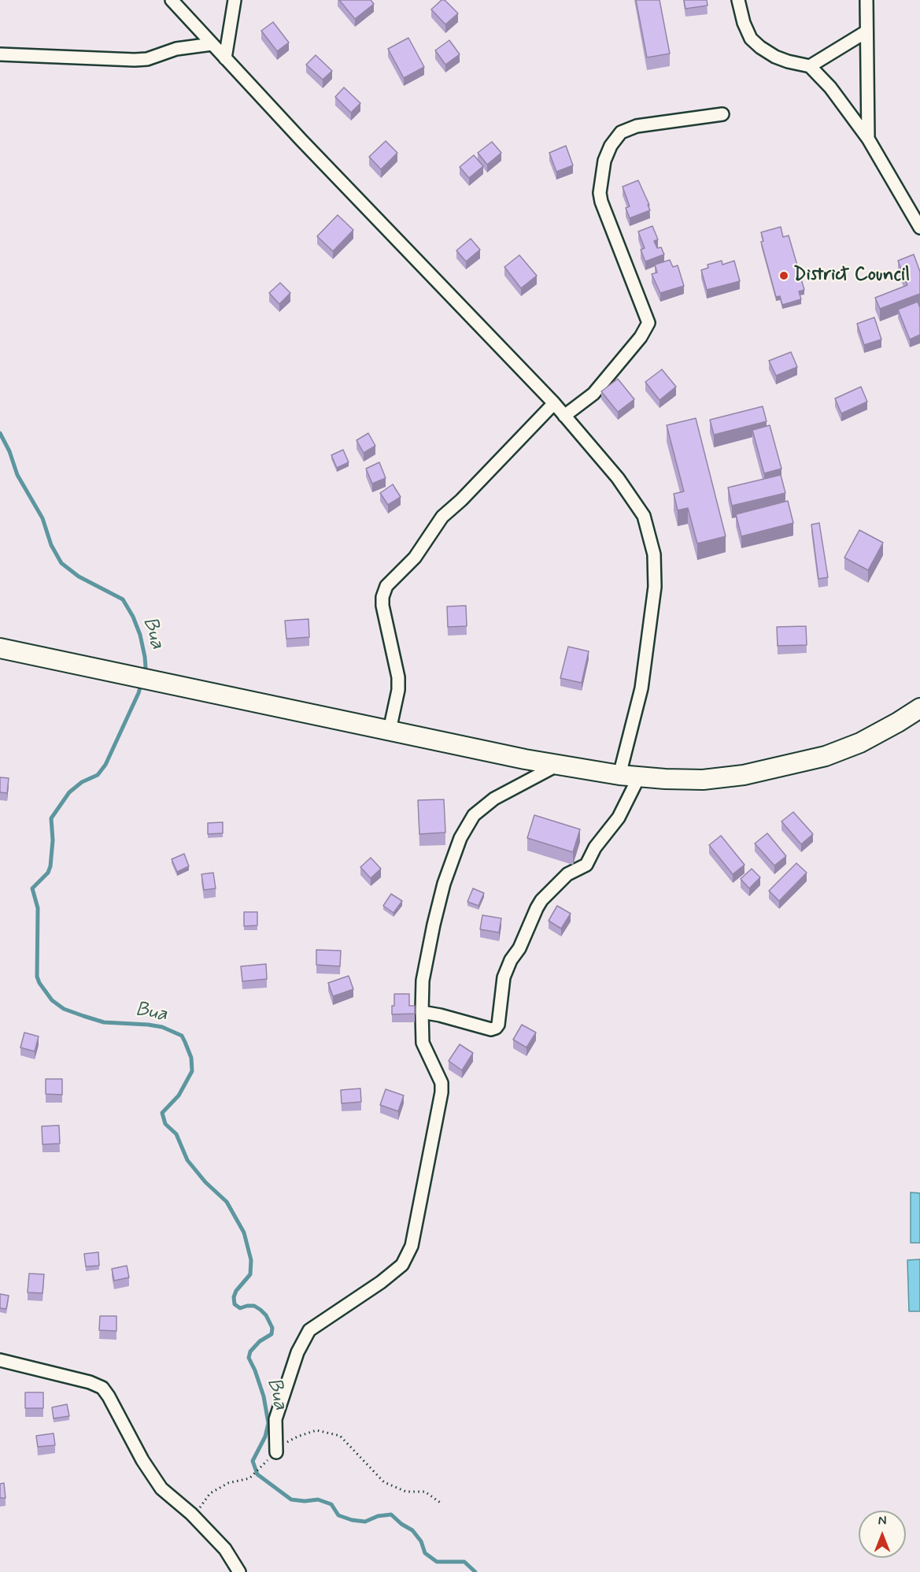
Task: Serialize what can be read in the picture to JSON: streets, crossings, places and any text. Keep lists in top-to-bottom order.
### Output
{
  "water": ["Bua"],
  "places": ["District Council"],
  "north": "top"
}
